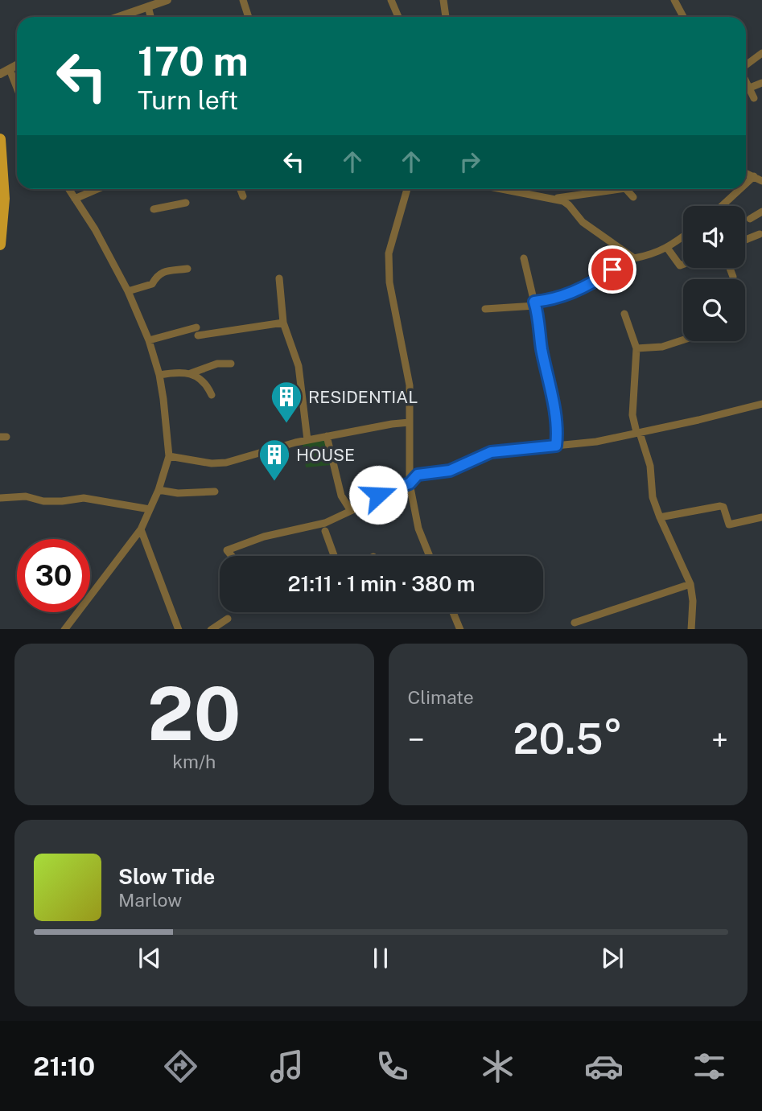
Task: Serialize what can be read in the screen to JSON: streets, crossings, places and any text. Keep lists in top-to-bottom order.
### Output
{
  "places": {
    "building": ["RESIDENTIAL", "HOUSE"]
  },
  "page": {
    "turn": ["170 m", "Turn left"],
    "limit": "30",
    "trip": "21:11 · 1 min · 380 m",
    "tile": [
      ["20", "km/h"],
      "Climate"
    ],
    "heat": ["−", "20.5°", "+"],
    "song": ["Slow Tide", "Marlow"],
    "tabs": "21:10"
  }
}
